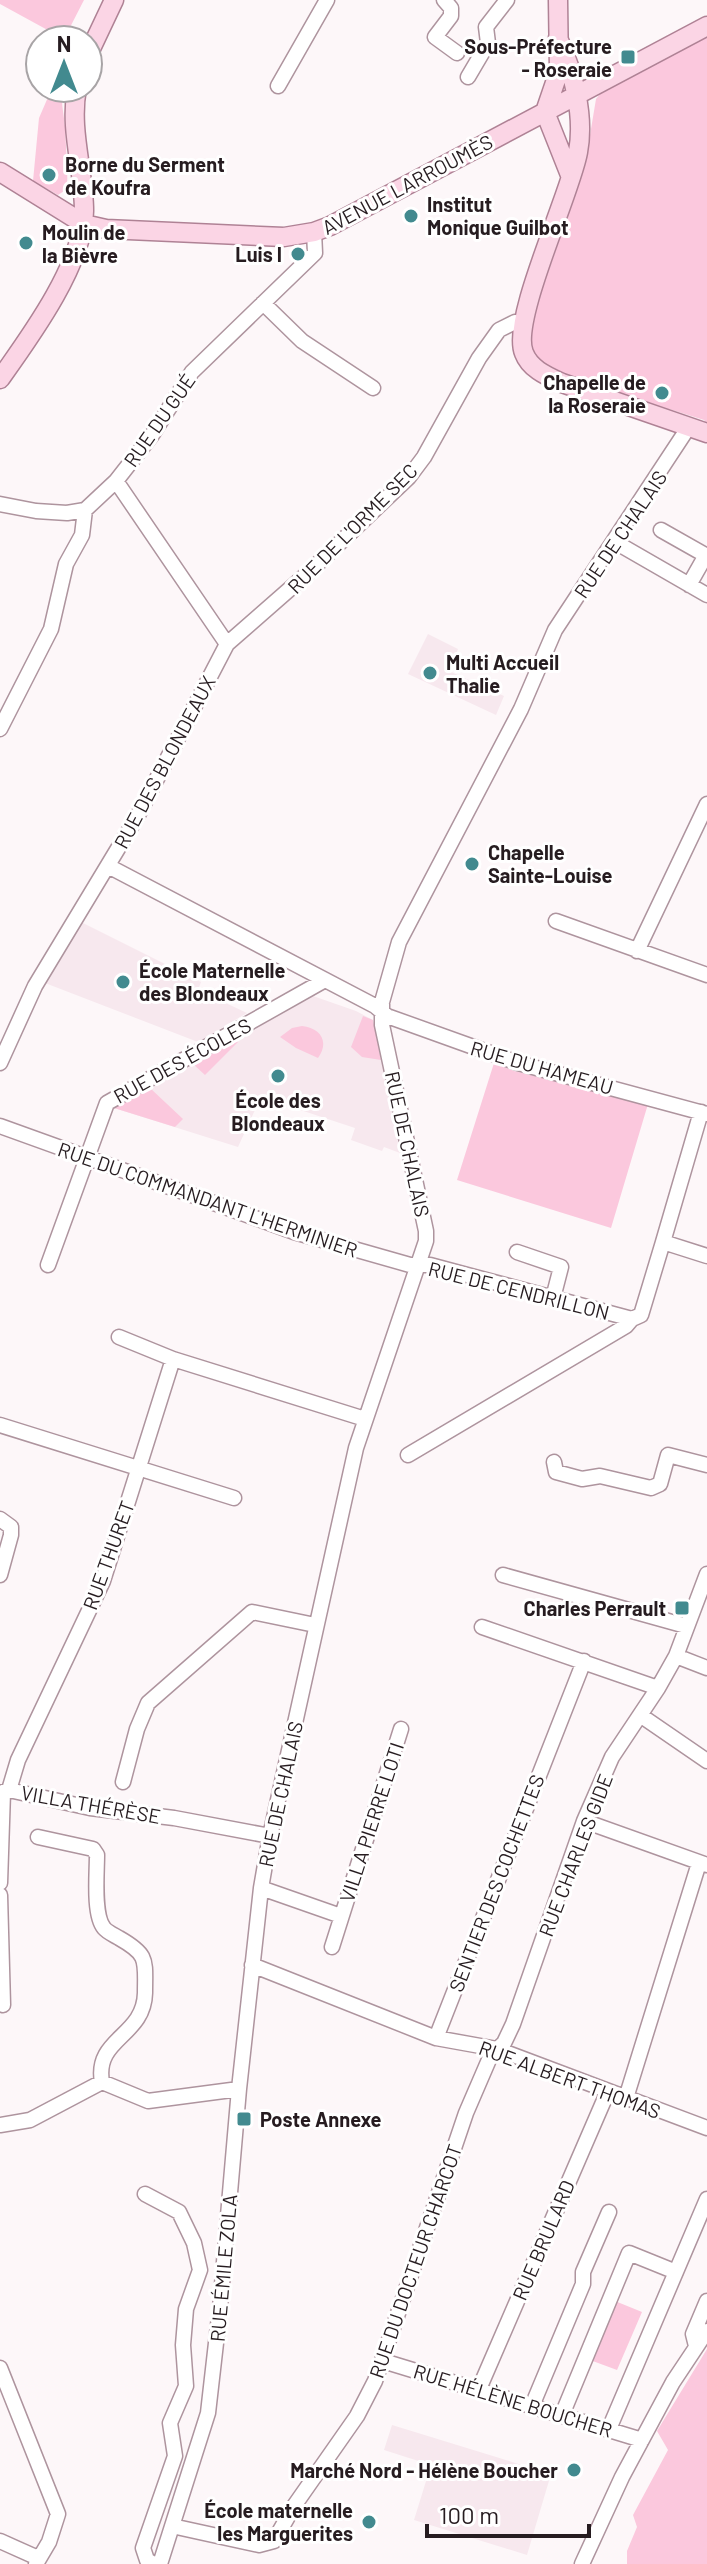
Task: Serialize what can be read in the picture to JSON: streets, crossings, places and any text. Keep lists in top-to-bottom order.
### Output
{
  "streets": {
    "main road": ["AVENUE LARROUMÈS"],
    "street": [
      "RUE DU GUÉ",
      "RUE DE L'ORME SEC",
      "RUE DE CHALAIS",
      "RUE DES BLONDEAUX",
      "RUE DES ÉCOLES",
      "RUE DU HAMEAU",
      "RUE DU COMMANDANT L'HERMINIER",
      "RUE DE CENDRILLON",
      "RUE THURET",
      "VILLA THÉRÈSE",
      "VILLA PIERRE LOTI",
      "RUE CHARLES GIDE",
      "SENTIER DES COCHETTES",
      "RUE ALBERT THOMAS",
      "RUE BRULARD",
      "RUE DU DOCTEUR CHARCOT",
      "RUE ÉMILE ZOLA",
      "RUE HÉLÈNE BOUCHER"
    ]
  },
  "crossings": [
    ["AVENUE LARROUMÈS", "RUE DU GUÉ"],
    ["RUE DE L'ORME SEC", "RUE DES BLONDEAUX"],
    ["RUE DE CHALAIS", "RUE DES BLONDEAUX"],
    ["RUE DE CHALAIS", "RUE DU HAMEAU"],
    ["RUE DE CHALAIS", "RUE DU COMMANDANT L'HERMINIER"],
    ["RUE DE CHALAIS", "RUE DE CENDRILLON"],
    ["RUE DE CHALAIS", "VILLA THÉRÈSE"],
    ["RUE DE CHALAIS", "VILLA PIERRE LOTI"],
    ["RUE DE CHALAIS", "RUE ALBERT THOMAS"],
    ["RUE DE CHALAIS", "RUE ÉMILE ZOLA"],
    ["RUE DES BLONDEAUX", "RUE DES ÉCOLES"],
    ["RUE DES BLONDEAUX", "RUE DU HAMEAU"],
    ["RUE DES ÉCOLES", "RUE DU COMMANDANT L'HERMINIER"],
    ["RUE DU HAMEAU", "RUE DE CENDRILLON"],
    ["RUE DU COMMANDANT L'HERMINIER", "RUE DE CENDRILLON"],
    ["RUE THURET", "VILLA THÉRÈSE"],
    ["RUE CHARLES GIDE", "RUE ALBERT THOMAS"],
    ["RUE CHARLES GIDE", "RUE DU DOCTEUR CHARCOT"],
    ["SENTIER DES COCHETTES", "RUE ALBERT THOMAS"],
    ["RUE ALBERT THOMAS", "RUE BRULARD"],
    ["RUE ALBERT THOMAS", "RUE DU DOCTEUR CHARCOT"],
    ["RUE ALBERT THOMAS", "RUE ÉMILE ZOLA"],
    ["RUE BRULARD", "RUE HÉLÈNE BOUCHER"],
    ["RUE DU DOCTEUR CHARCOT", "RUE ÉMILE ZOLA"],
    ["RUE DU DOCTEUR CHARCOT", "RUE HÉLÈNE BOUCHER"]
  ],
  "places": {
    "transit": ["Sous-Préfecture - Roseraie", "Charles Perrault", "Poste Annexe"],
    "other": [
      "Borne du Serment de Koufra",
      "Institut Monique Guilbot",
      "Moulin de la Bièvre",
      "Luis I",
      "Chapelle de la Roseraie",
      "Multi Accueil Thalie",
      "Chapelle Sainte-Louise",
      "École Maternelle des Blondeaux",
      "École des Blondeaux",
      "Marché Nord - Hélène Boucher",
      "École maternelle les Marguerites"
    ]
  },
  "scale_bar": "100 m",
  "north": "top"
}
